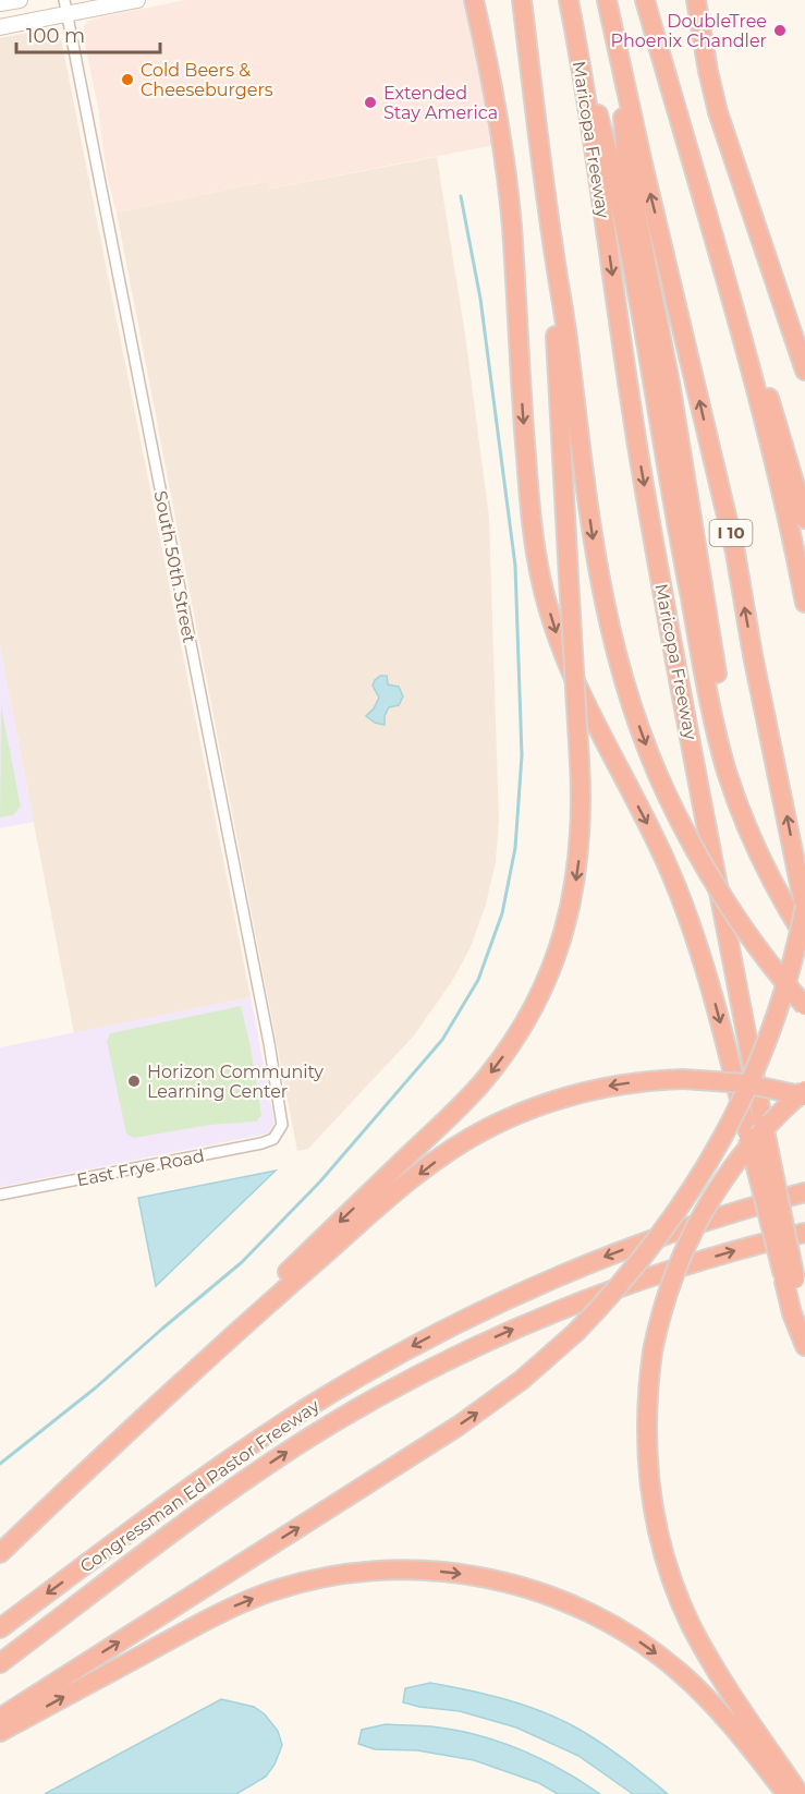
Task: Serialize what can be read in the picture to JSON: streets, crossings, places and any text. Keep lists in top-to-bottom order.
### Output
{
  "streets": {
    "highway": ["Maricopa Freeway", "I 10", "Congressman Ed Pastor Freeway"],
    "street": ["South 50th Street", "East Frye Road"]
  },
  "crossings": [
    ["South 50th Street", "East Frye Road"]
  ],
  "places": [
    "DoubleTree Phoenix Chandler",
    "Cold Beers & Cheeseburgers",
    "Extended Stay America",
    "Horizon Community Learning Center"
  ],
  "scale_bar": "100 m"
}
